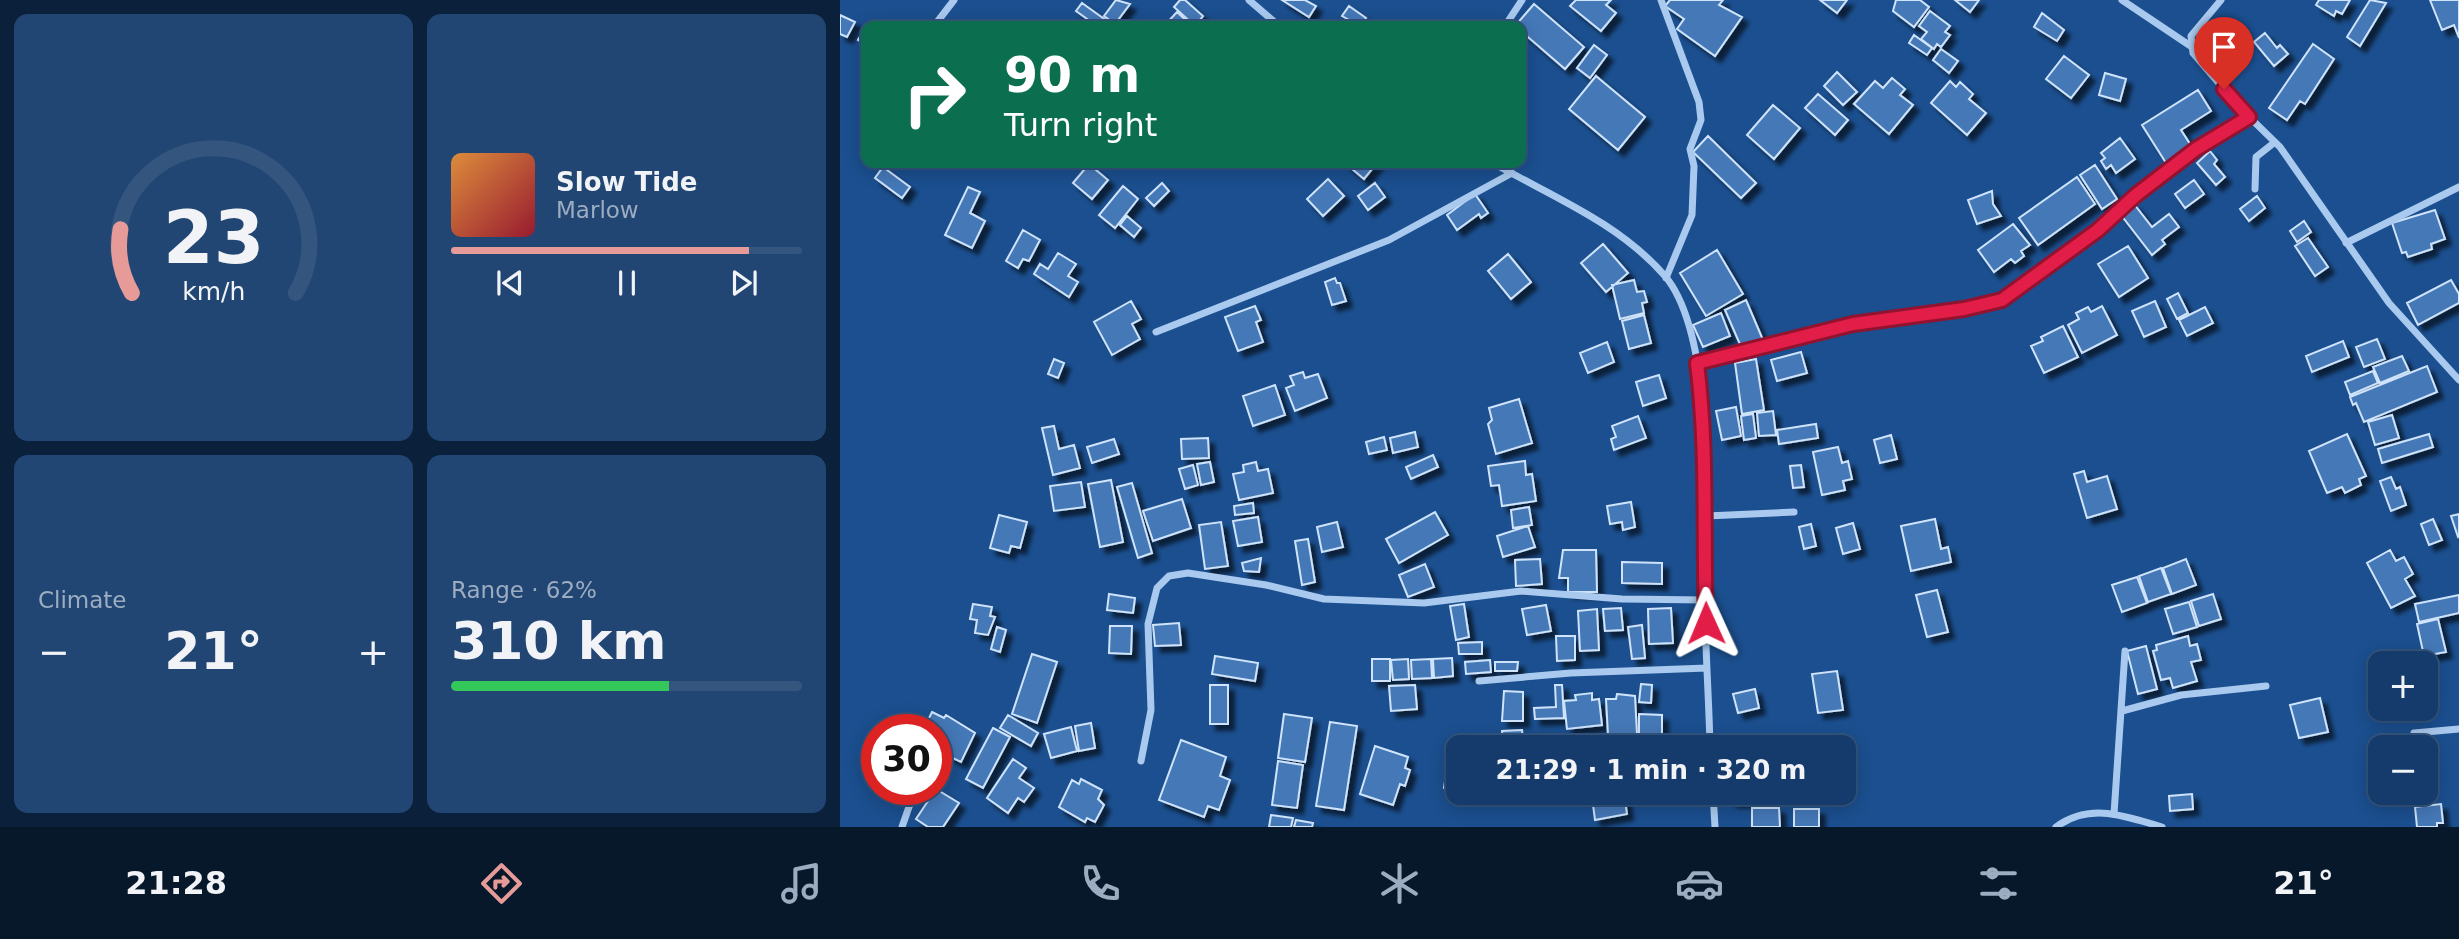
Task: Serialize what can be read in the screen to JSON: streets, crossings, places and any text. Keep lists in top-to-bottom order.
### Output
{
  "page": {
    "turn": ["90 m", "Turn right"],
    "song": ["Slow Tide", "Marlow"],
    "tile": [
      "Climate",
      ["Range · 62%", "310 km"]
    ],
    "heat": ["−", "21°", "+"],
    "map_buttons": ["+", "−"],
    "limit": "30",
    "trip": "21:29 · 1 min · 320 m",
    "tabs": ["21:28", "21°"],
    "gauge": ["23", "km/h"]
  }
}
